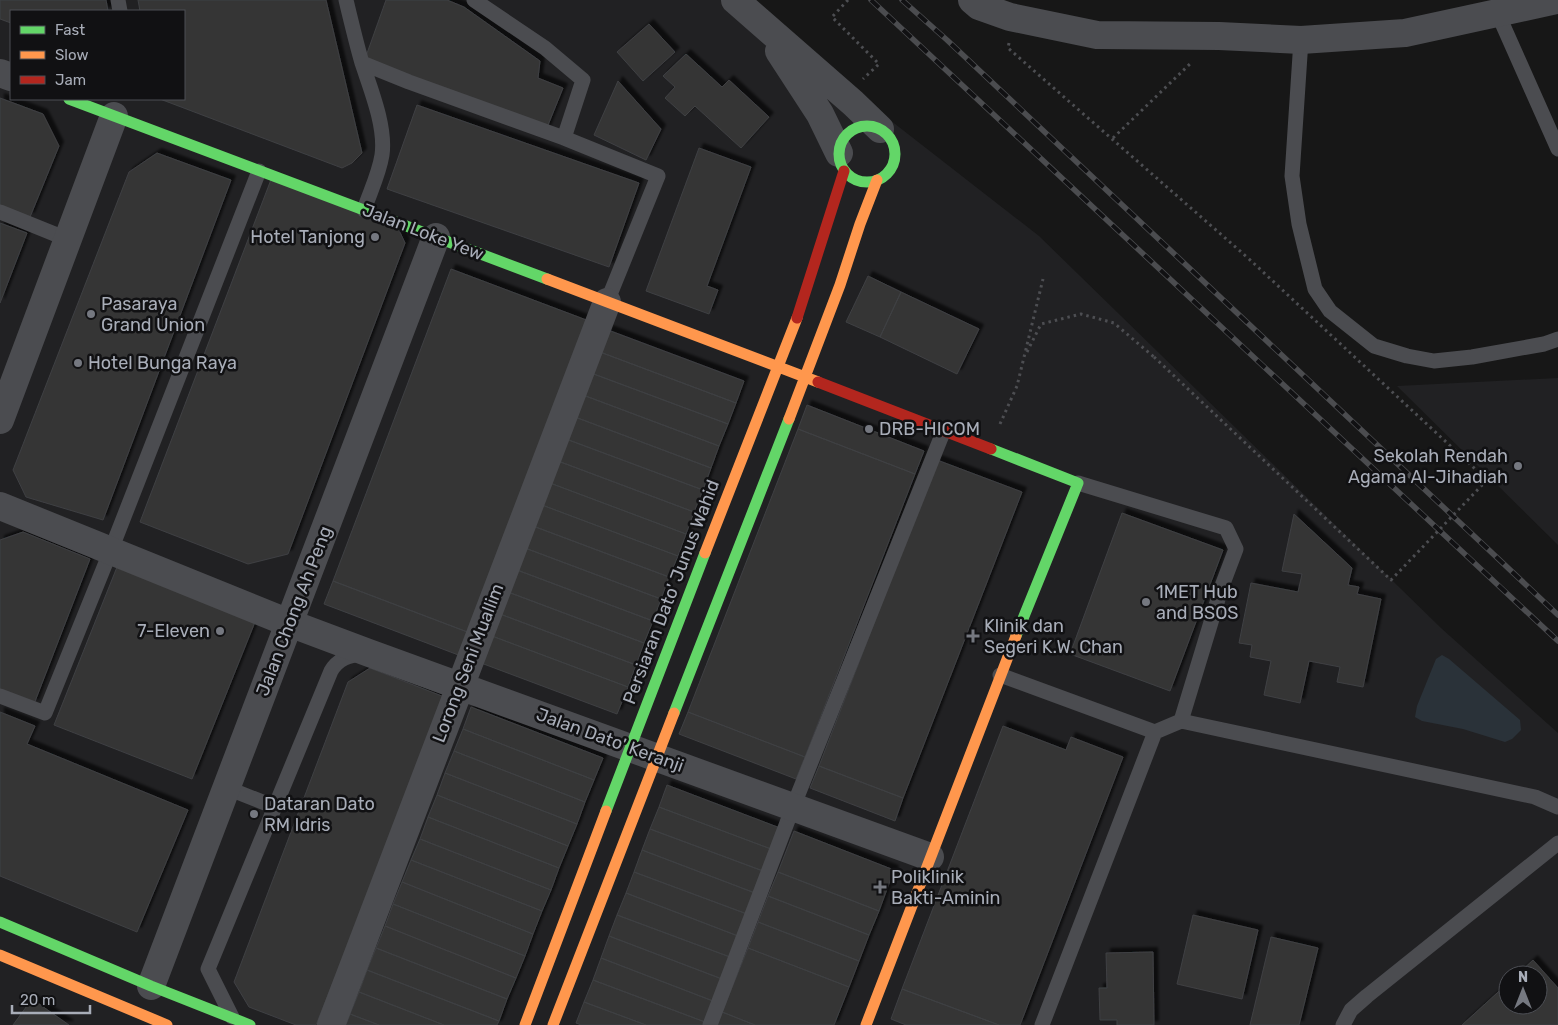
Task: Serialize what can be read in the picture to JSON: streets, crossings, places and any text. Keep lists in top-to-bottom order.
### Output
{
  "streets": {
    "street": [
      "Jalan Loke Yew",
      "Persiaran Dato' Junus Wahid",
      "Jalan Chong Ah Peng",
      "Lorong Seni Muallim",
      "Jalan Dato' Keranji"
    ]
  },
  "crossings": [
    ["Jalan Loke Yew", "Persiaran Dato' Junus Wahid"],
    ["Jalan Loke Yew", "Jalan Chong Ah Peng"],
    ["Jalan Loke Yew", "Lorong Seni Muallim"],
    ["Persiaran Dato' Junus Wahid", "Jalan Dato' Keranji"],
    ["Jalan Chong Ah Peng", "Jalan Dato' Keranji"],
    ["Lorong Seni Muallim", "Jalan Dato' Keranji"]
  ],
  "places": {
    "other": [
      "Hotel Tanjong",
      "Pasaraya Grand Union",
      "Hotel Bunga Raya",
      "DRB-HICOM",
      "Sekolah Rendah Agama Al-Jihadiah",
      "1MET Hub and BSOS",
      "7-Eleven",
      "Dataran Dato RM Idris"
    ],
    "health": ["Klinik dan Segeri K.W. Chan", "Poliklinik Bakti-Aminin"]
  },
  "legend": ["Fast", "Slow", "Jam"],
  "scale_bar": "20 m",
  "north": "top"
}
